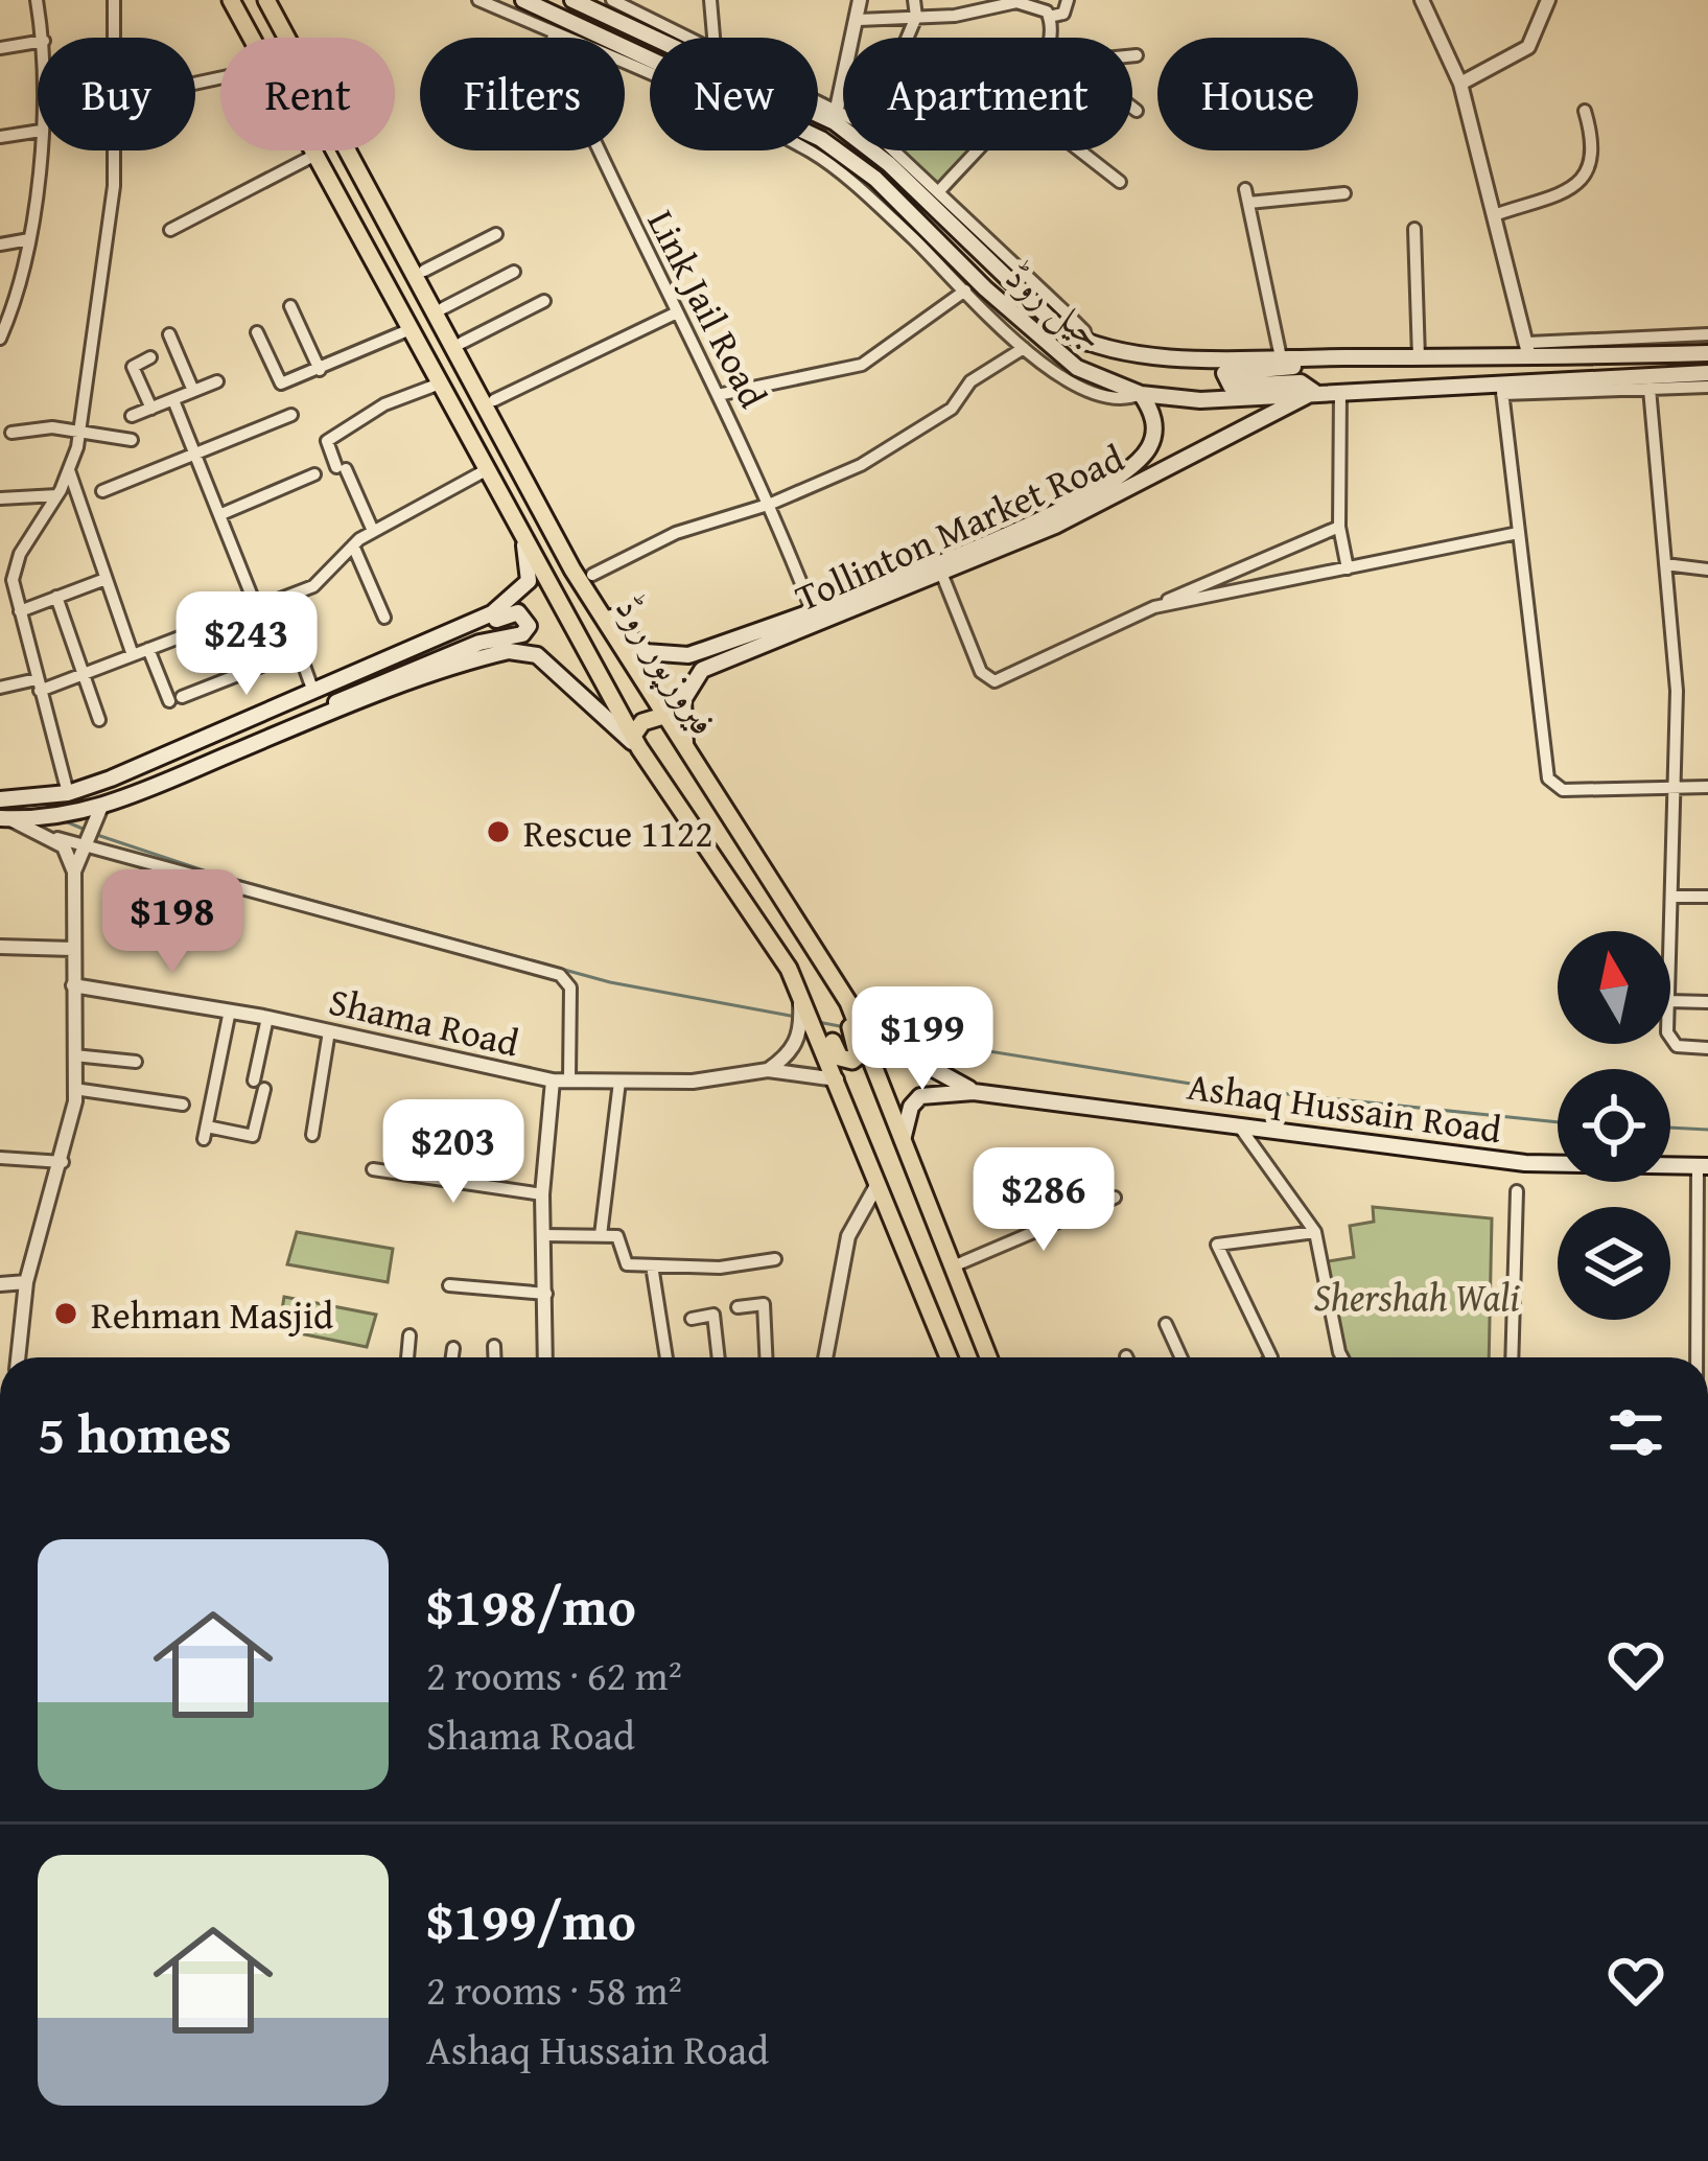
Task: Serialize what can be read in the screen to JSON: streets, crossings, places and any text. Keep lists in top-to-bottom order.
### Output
{
  "streets": {
    "main road": [
      "جیل روڈ",
      "Tollinton Market Road",
      "فیروزپور روڈ",
      "Ashaq Hussain Road"
    ],
    "street": ["Link Jail Road", "Shama Road"]
  },
  "crossings": [
    ["جیل روڈ", "Tollinton Market Road"],
    ["Link Jail Road", "Tollinton Market Road"],
    ["Tollinton Market Road", "فیروزپور روڈ"],
    ["فیروزپور روڈ", "Shama Road"],
    ["فیروزپور روڈ", "Ashaq Hussain Road"]
  ],
  "parks": ["Shershah Wali"],
  "places": ["Rescue 1122", "Rehman Masjid"],
  "north": "top",
  "page": {
    "chip": [
      "Buy",
      "Rent",
      "Filters",
      "New",
      "Apartment",
      "House"
    ],
    "price": [
      "$243",
      "$198",
      "$199",
      "$203",
      "$286"
    ],
    "heading": "5 homes",
    "list": [
      {
        "name": "$198/mo",
        "note": "2 rooms · 62 m² · Shama Road"
      },
      {
        "name": "$199/mo",
        "note": "2 rooms · 58 m² · Ashaq Hussain Road"
      }
    ]
  }
}
